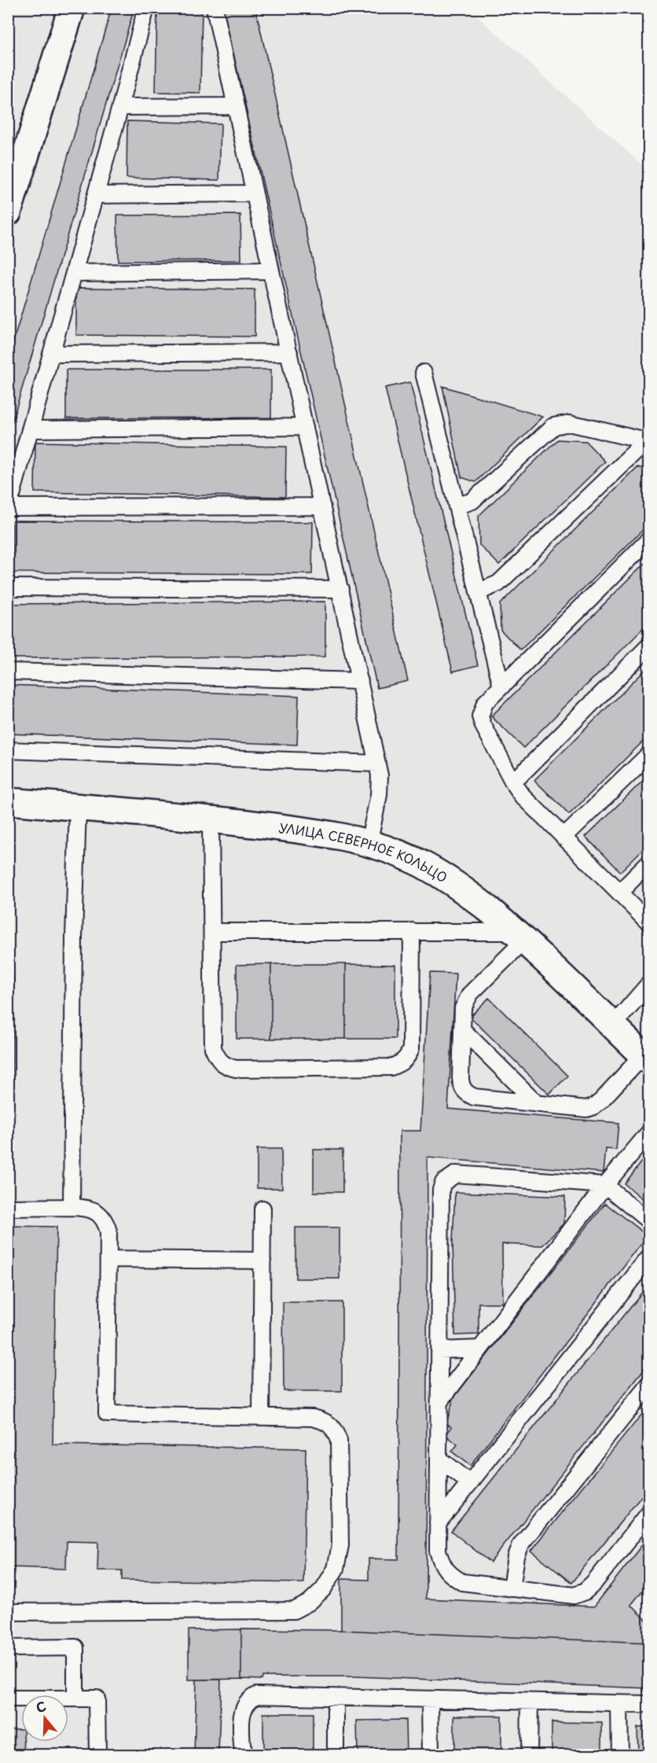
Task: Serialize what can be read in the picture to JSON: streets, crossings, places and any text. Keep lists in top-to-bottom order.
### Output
{
  "streets": {
    "street": ["УЛИЦА СЕВЕРНОЕ КОЛЬЦО"]
  },
  "north": "top"
}
